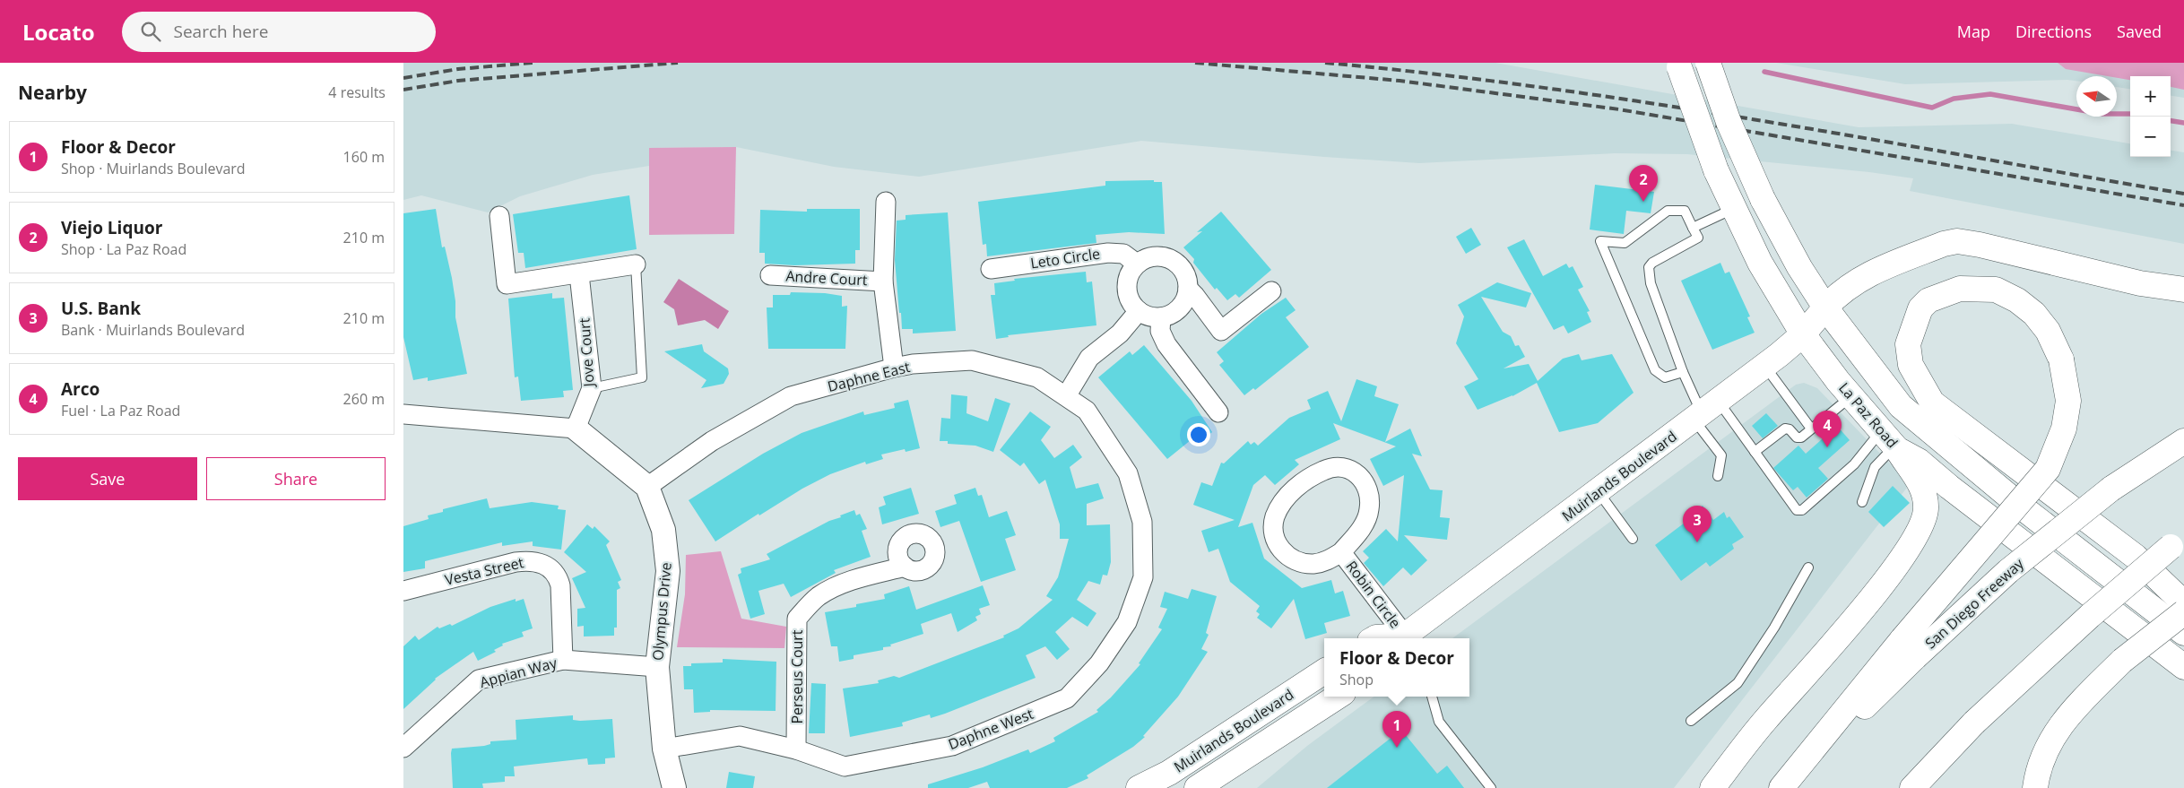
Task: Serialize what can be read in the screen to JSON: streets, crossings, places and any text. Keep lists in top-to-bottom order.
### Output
{
  "streets": {
    "main road": ["La Paz Road", "Muirlands Boulevard", "San Diego Freeway"],
    "street": [
      "Leto Circle",
      "Andre Court",
      "Jove Court",
      "Daphne East",
      "Vesta Street",
      "Robin Circle",
      "Olympus Drive",
      "Appian Way",
      "Perseus Court",
      "Daphne West"
    ]
  },
  "crossings": [
    ["Daphne East", "Olympus Drive"],
    ["Daphne East", "Daphne West"],
    ["La Paz Road", "Muirlands Boulevard"],
    ["Vesta Street", "Appian Way"],
    ["Olympus Drive", "Appian Way"],
    ["Olympus Drive", "Daphne West"],
    ["Perseus Court", "Daphne West"]
  ],
  "north": "left",
  "page": {
    "header": "Locato",
    "search": "Search here",
    "nav": ["Map", "Directions", "Saved"],
    "heading": ["Nearby", "4 results"],
    "map_buttons": ["+", "−"],
    "list": [
      {
        "mark": "1",
        "name": "Floor & Decor",
        "note": "Shop · Muirlands Boulevard",
        "value": "160 m"
      },
      {
        "mark": "2",
        "name": "Viejo Liquor",
        "note": "Shop · La Paz Road",
        "value": "210 m"
      },
      {
        "mark": "3",
        "name": "U.S. Bank",
        "note": "Bank · Muirlands Boulevard",
        "value": "210 m"
      },
      {
        "mark": "4",
        "name": "Arco",
        "note": "Fuel · La Paz Road",
        "value": "260 m"
      }
    ],
    "pins": [
      "2",
      "4",
      "3",
      "1"
    ],
    "buttons": ["Save", "Share"],
    "popup": ["Floor & Decor", "Shop"]
  }
}
